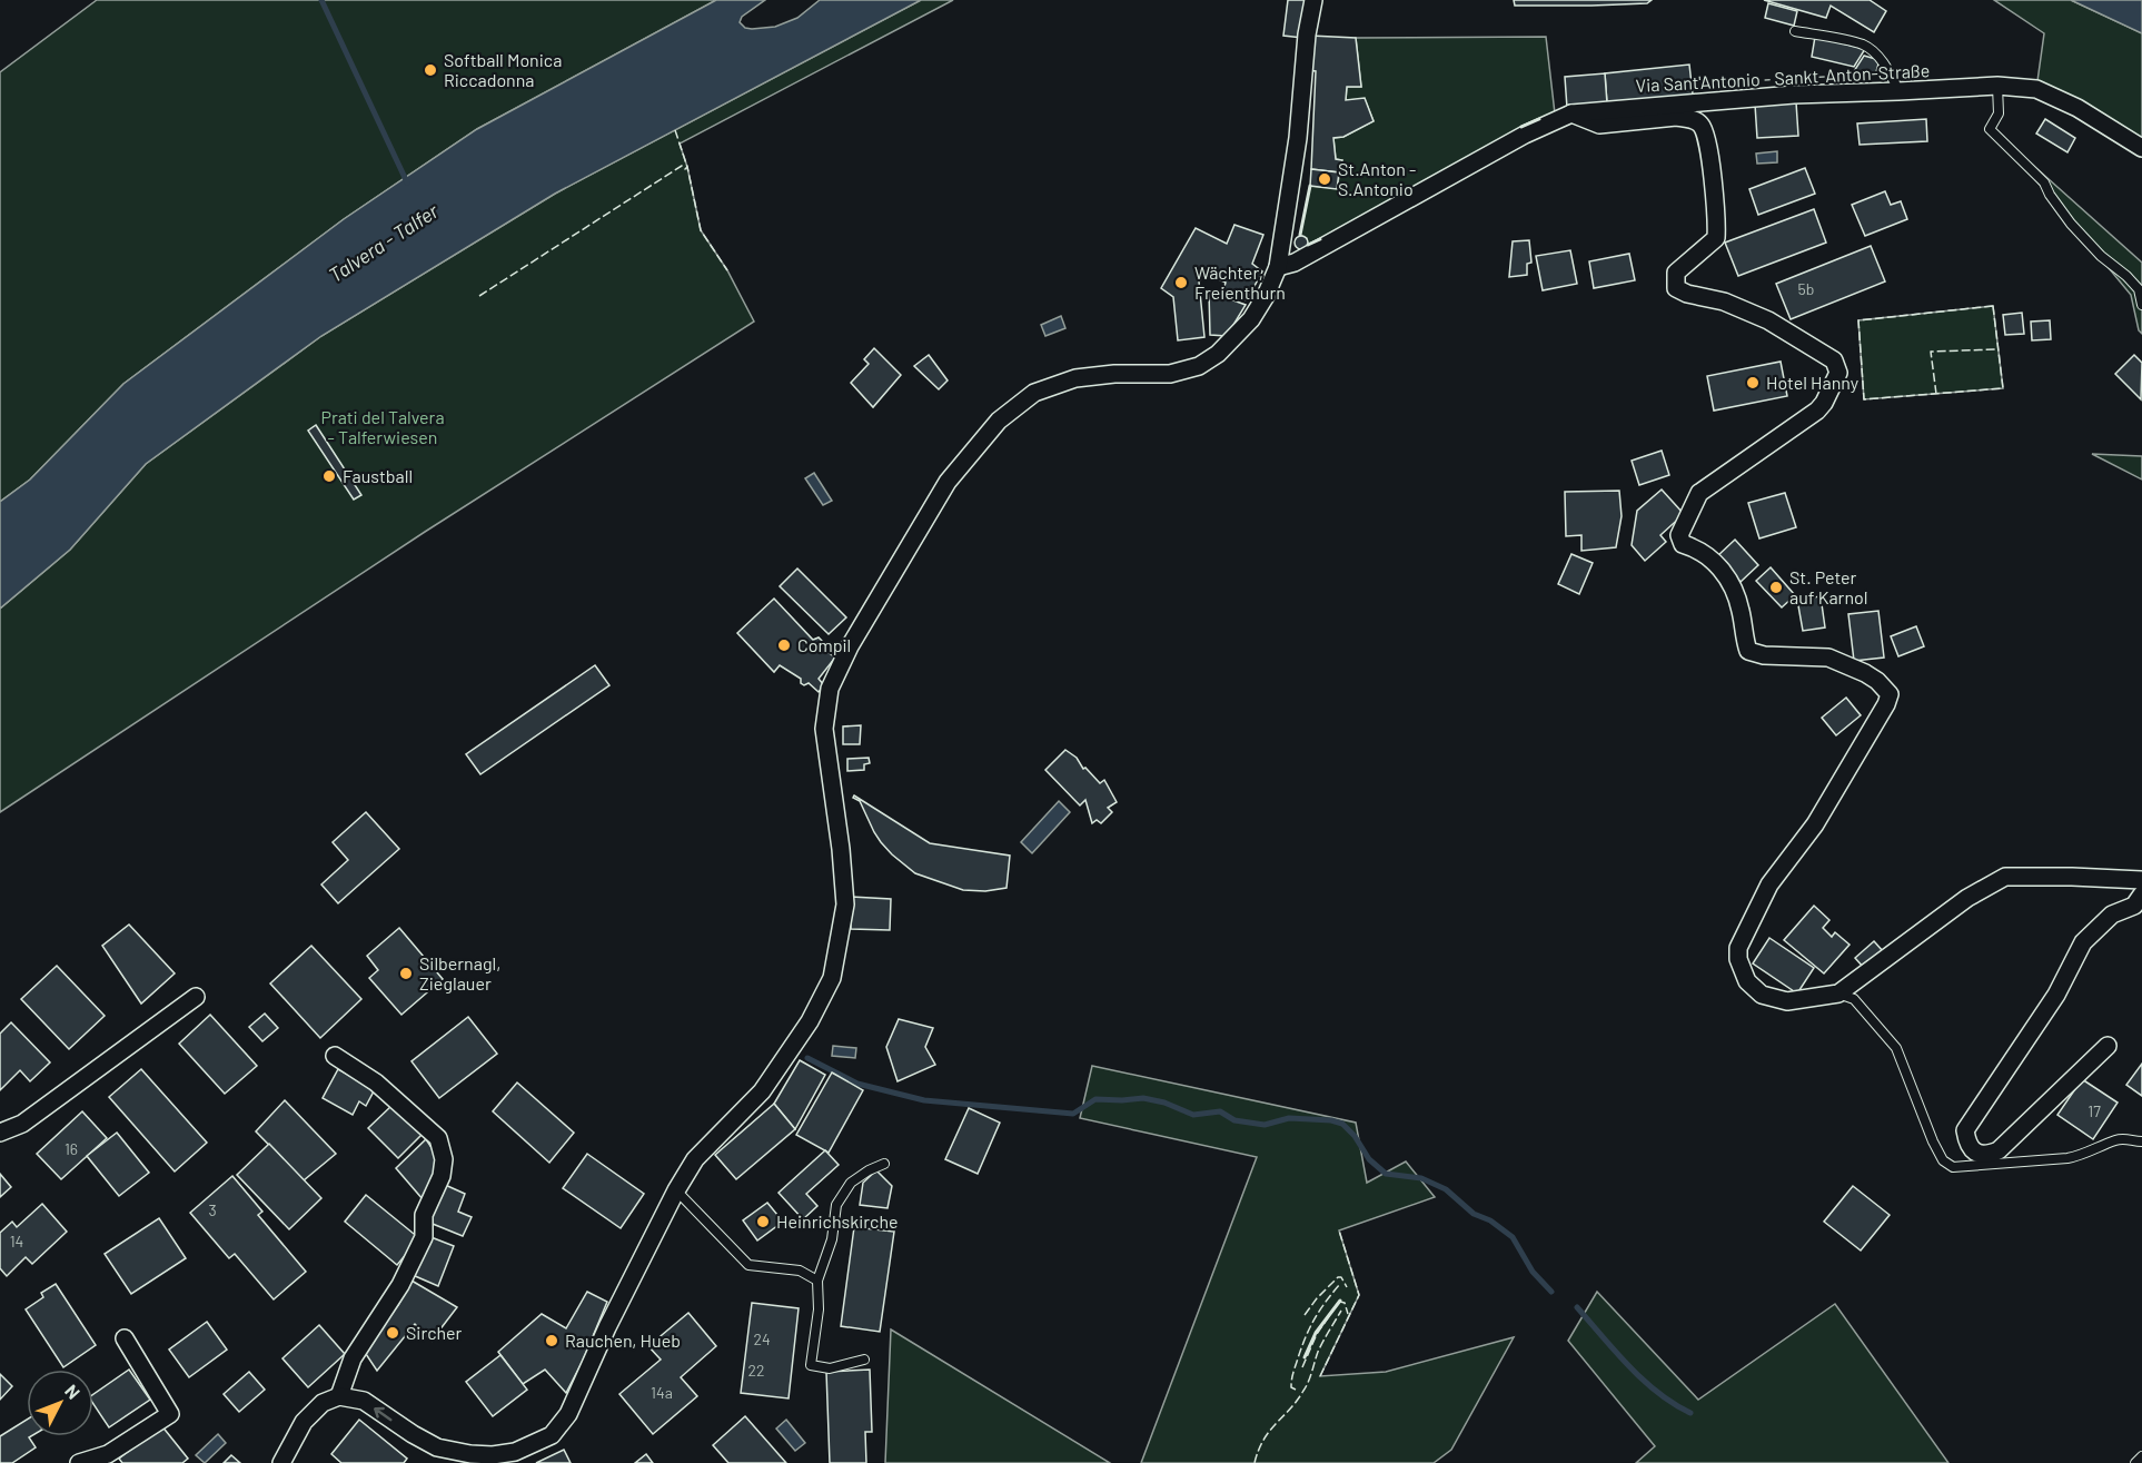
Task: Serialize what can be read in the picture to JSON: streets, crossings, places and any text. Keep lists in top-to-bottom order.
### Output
{
  "streets": {
    "street": ["Via Sant'Antonio - Sankt-Anton-Straße"]
  },
  "water": ["Talvera - Talfer"],
  "parks": ["Prati del Talvera - Talferwiesen"],
  "places": [
    "Softball Monica Riccadonna",
    "St.Anton - S.Antonio",
    "Wächter, Freienthurn",
    "Hotel Hanny",
    "Faustball",
    "St. Peter auf Karnol",
    "Compil",
    "Silbernagl, Zieglauer",
    "Heinrichskirche",
    "Sircher",
    "Rauchen, Hueb"
  ],
  "house_numbers": [
    "5b",
    "17",
    "16",
    "3",
    "14",
    "24",
    "22",
    "14a"
  ],
  "north": "top right"
}
